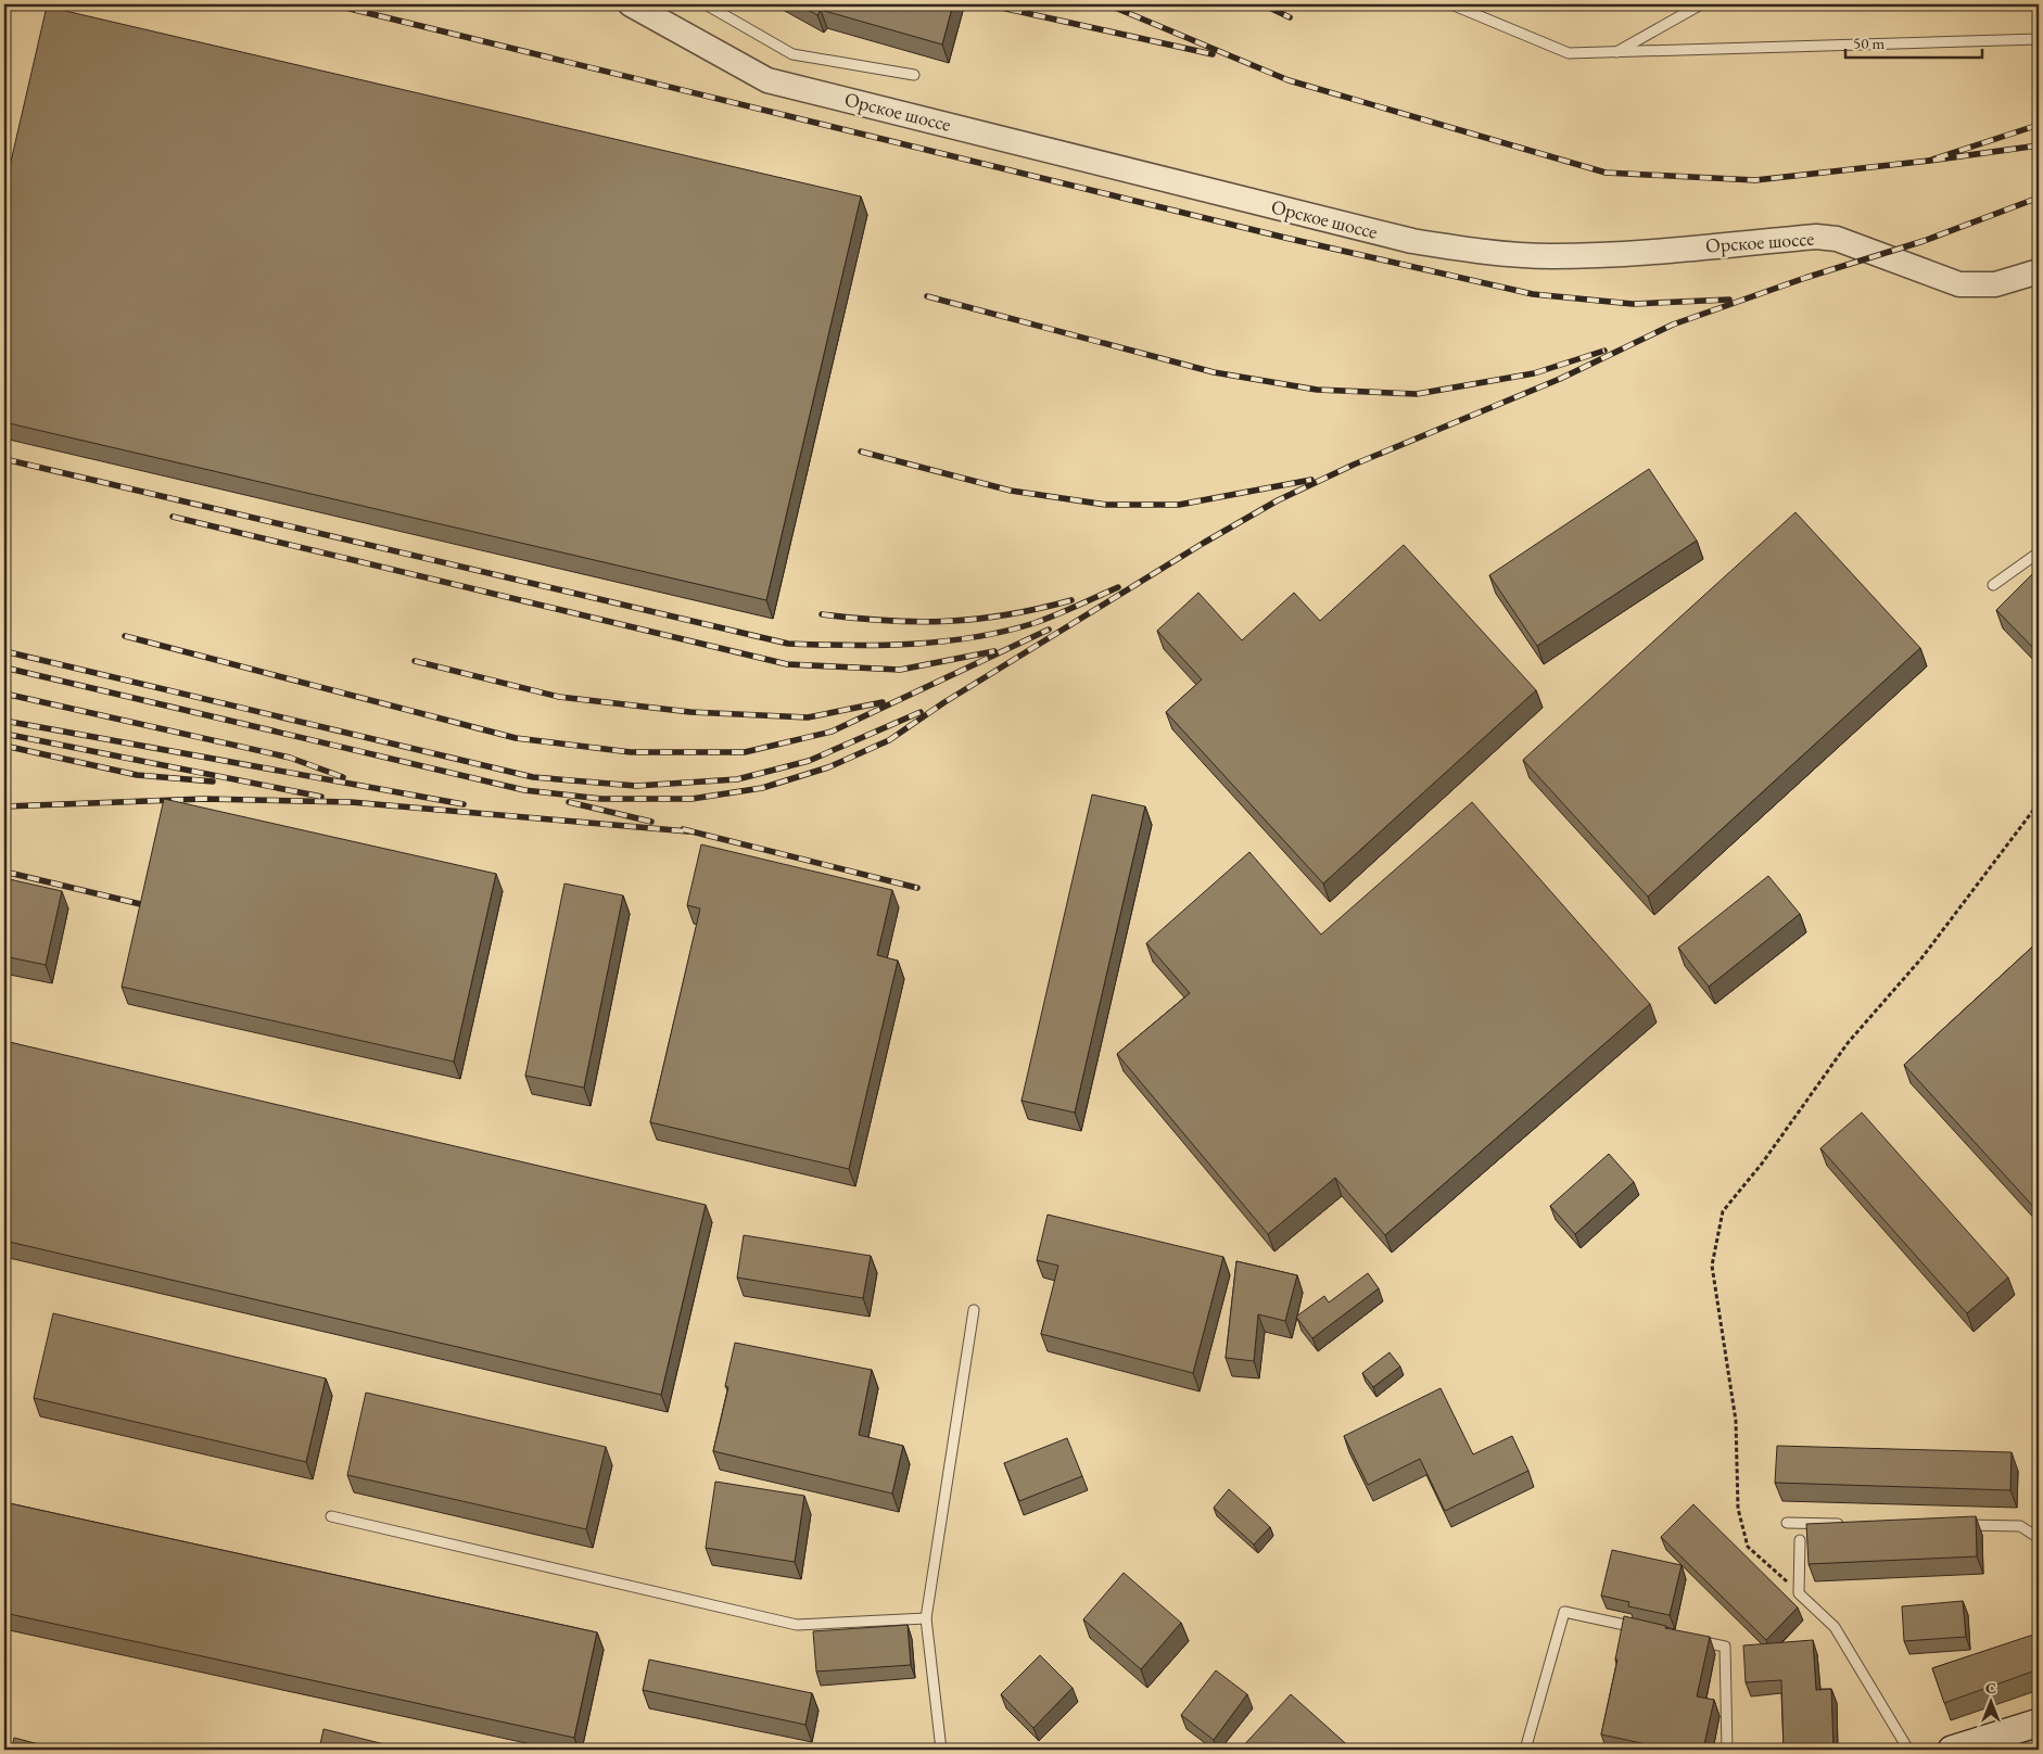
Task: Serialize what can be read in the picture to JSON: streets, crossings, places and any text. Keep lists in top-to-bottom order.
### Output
{
  "streets": {
    "street": ["Орское шоссе"]
  },
  "scale_bar": "50 m",
  "north": "top"
}
